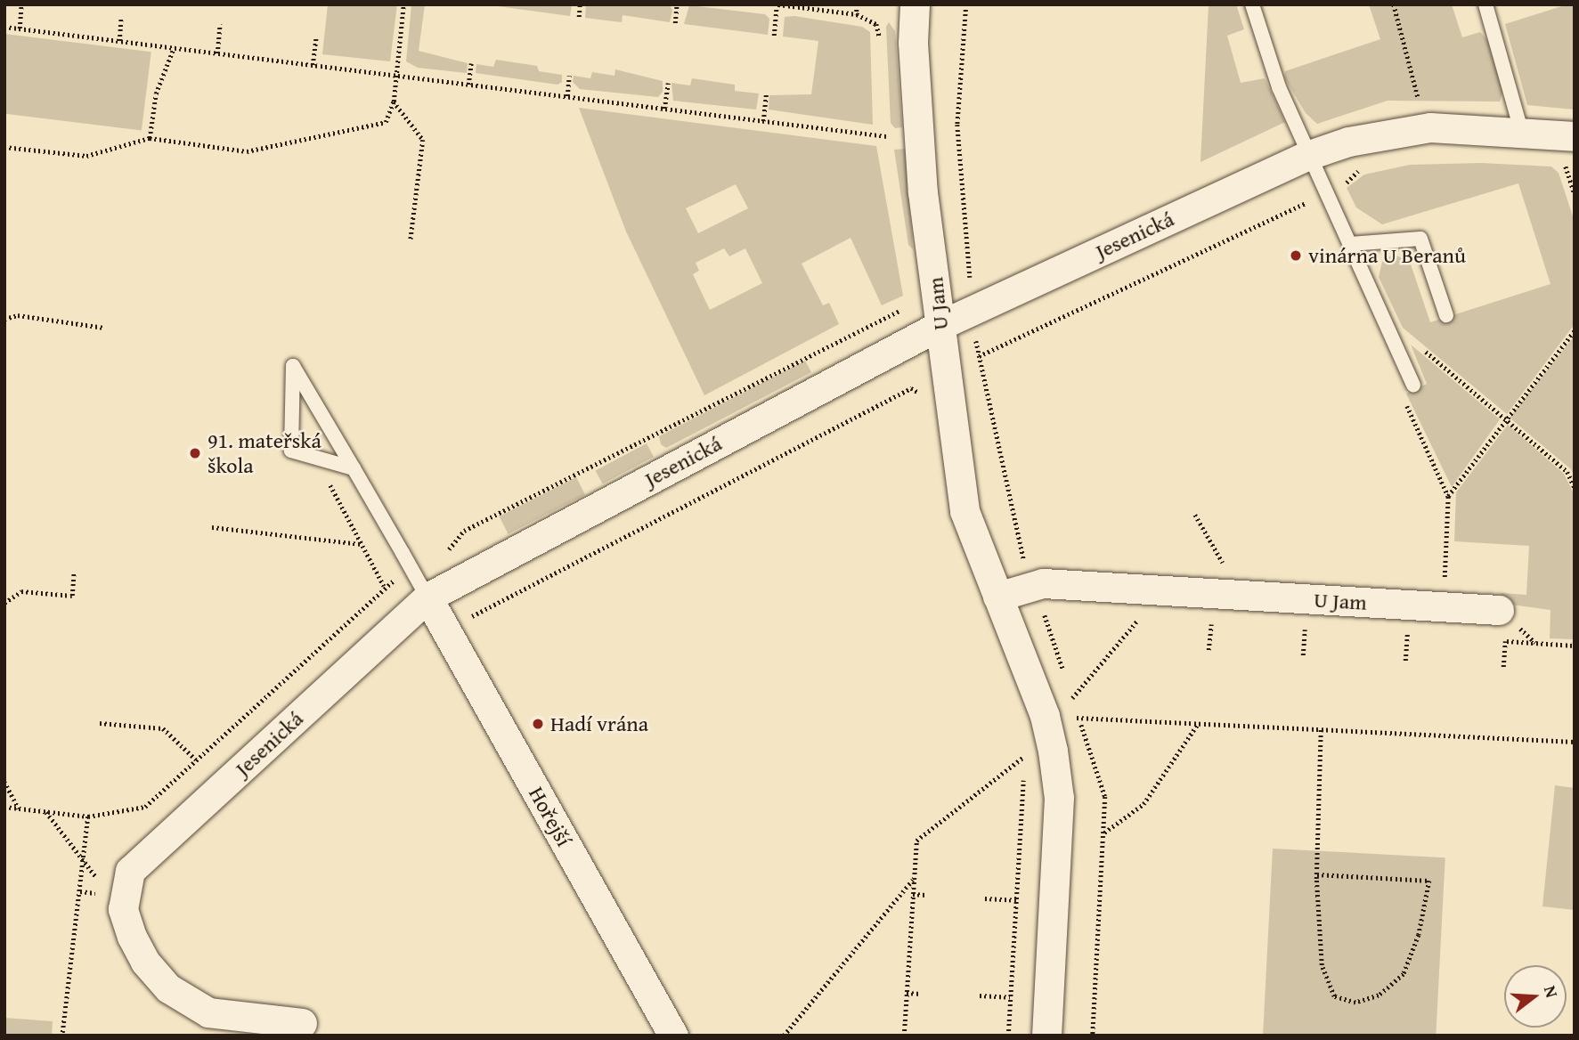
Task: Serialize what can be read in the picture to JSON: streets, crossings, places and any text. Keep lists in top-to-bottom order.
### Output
{
  "streets": {
    "street": ["Jesenická", "U Jam", "Hořejší"]
  },
  "crossings": [
    ["Jesenická", "U Jam"],
    ["Jesenická", "Hořejší"]
  ],
  "places": ["vinárna U Beranů", "91. mateřská škola", "Hadí vrána"],
  "north": "right"
}
